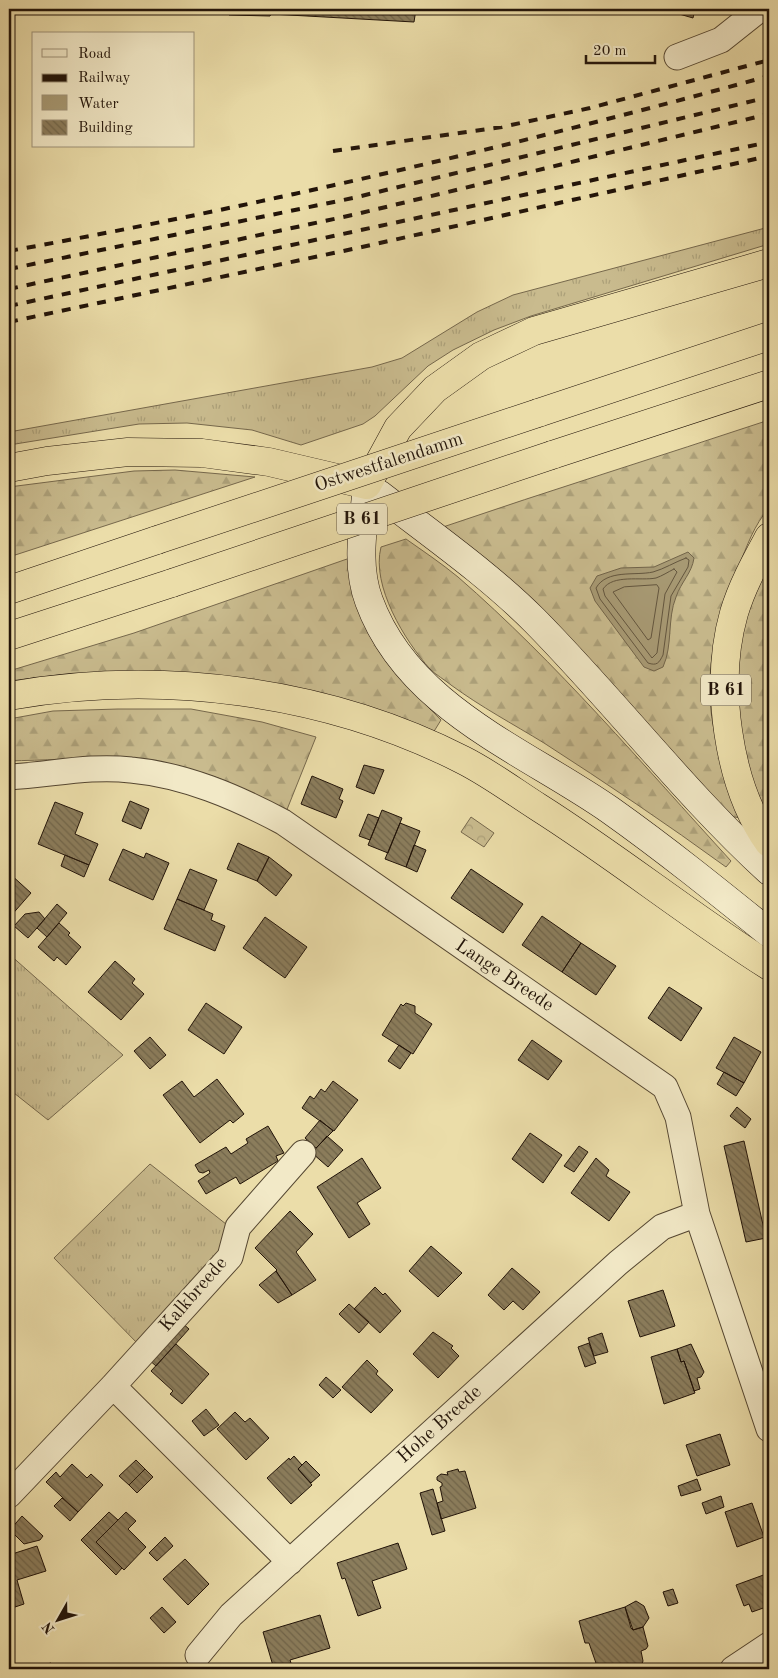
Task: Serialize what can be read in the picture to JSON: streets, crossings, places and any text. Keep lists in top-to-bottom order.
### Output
{
  "streets": {
    "highway": ["Ostwestfalendamm", "B 61"],
    "street": ["Lange Breede", "Kalkbreede", "Hohe Breede"]
  },
  "crossings": [
    ["Lange Breede", "Hohe Breede"]
  ],
  "legend": [
    "Road",
    "Railway",
    "Water",
    "Building"
  ],
  "scale_bar": "20 m",
  "north": "bottom left"
}
